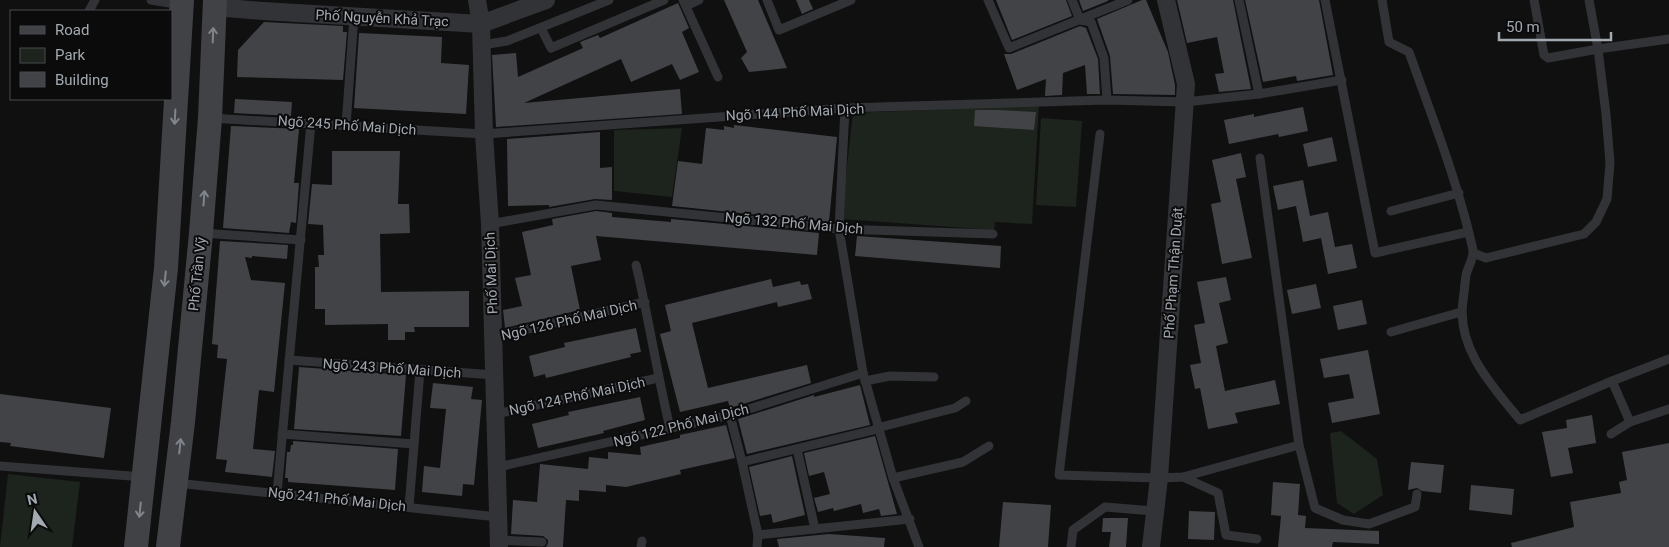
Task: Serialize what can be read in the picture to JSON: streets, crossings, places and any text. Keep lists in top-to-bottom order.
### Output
{
  "streets": {
    "main road": ["Phố Trần Vỹ"],
    "street": ["Phố Nguyễn Khả Trạc", "Phố Mai Dịch", "Phố Phạm Thận Duật"],
    "lane": [
      "Ngõ 144 Phố Mai Dịch",
      "Ngõ 245 Phố Mai Dịch",
      "Ngõ 132 Phố Mai Dịch",
      "Ngõ 126 Phố Mai Dịch",
      "Ngõ 243 Phố Mai Dịch",
      "Ngõ 124 Phố Mai Dịch",
      "Ngõ 122 Phố Mai Dịch",
      "Ngõ 241 Phố Mai Dịch"
    ]
  },
  "crossings": [
    ["Phố Nguyễn Khả Trạc", "Phố Mai Dịch"],
    ["Phố Nguyễn Khả Trạc", "Phố Trần Vỹ"],
    ["Ngõ 144 Phố Mai Dịch", "Ngõ 245 Phố Mai Dịch"],
    ["Ngõ 144 Phố Mai Dịch", "Phố Mai Dịch"],
    ["Ngõ 144 Phố Mai Dịch", "Phố Phạm Thận Duật"],
    ["Ngõ 245 Phố Mai Dịch", "Phố Mai Dịch"],
    ["Ngõ 245 Phố Mai Dịch", "Phố Trần Vỹ"],
    ["Ngõ 132 Phố Mai Dịch", "Phố Mai Dịch"],
    ["Phố Mai Dịch", "Ngõ 126 Phố Mai Dịch"],
    ["Phố Mai Dịch", "Ngõ 243 Phố Mai Dịch"],
    ["Phố Mai Dịch", "Ngõ 124 Phố Mai Dịch"],
    ["Phố Mai Dịch", "Ngõ 122 Phố Mai Dịch"],
    ["Phố Mai Dịch", "Ngõ 241 Phố Mai Dịch"],
    ["Phố Trần Vỹ", "Ngõ 241 Phố Mai Dịch"]
  ],
  "legend": ["Road", "Park", "Building"],
  "scale_bar": "50 m",
  "north": "top"
}
